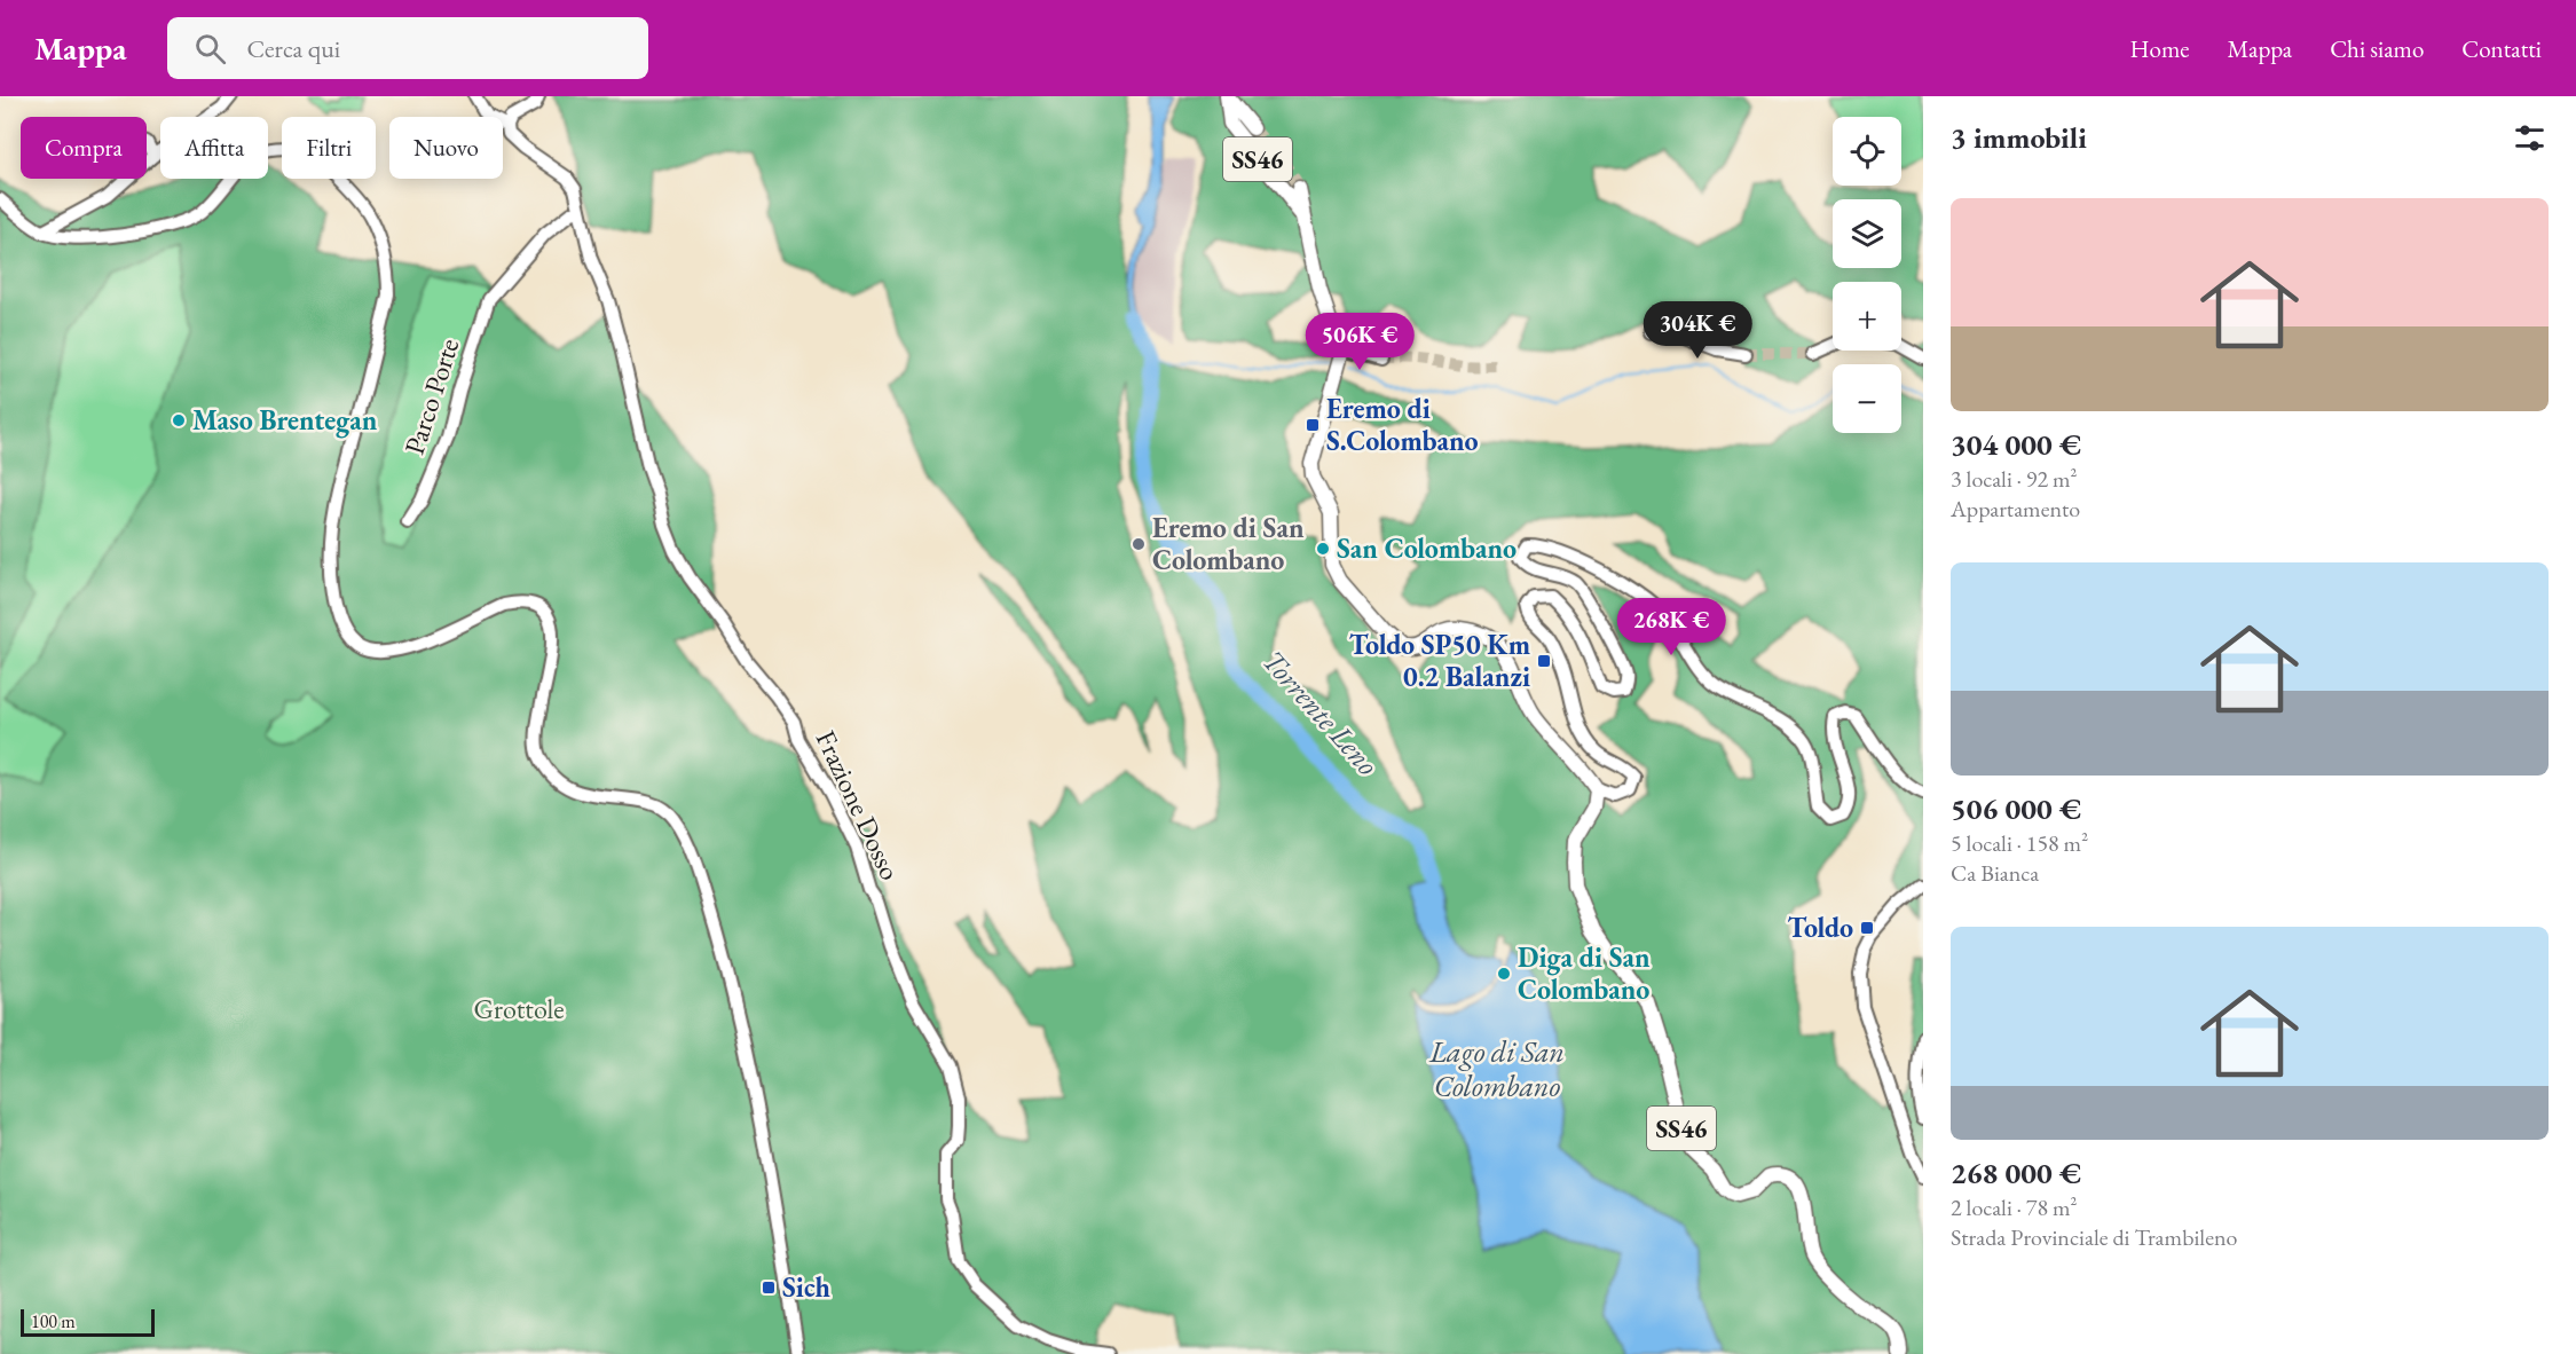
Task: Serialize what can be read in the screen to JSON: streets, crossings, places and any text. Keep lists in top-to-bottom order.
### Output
{
  "streets": {
    "main road": ["SS46"],
    "street": ["Parco Porte", "Frazione Dosso"]
  },
  "crossings": [
    ["Parco Porte", "Frazione Dosso"]
  ],
  "water": ["Torrente Leno", "Lago di San Colombano"],
  "parks": ["Grottole"],
  "places": {
    "other": [
      "Maso Brentegan",
      "Eremo di San Colombano",
      "San Colombano",
      "Diga di San Colombano"
    ],
    "transit": [
      "Eremo di S.Colombano",
      "Toldo SP50 Km 0.2 Balanzi",
      "Toldo",
      "Sich"
    ]
  },
  "scale_bar": "100 m",
  "page": {
    "header": "Mappa",
    "search": "Cerca qui",
    "nav": [
      "Home",
      "Mappa",
      "Chi siamo",
      "Contatti"
    ],
    "heading": "3 immobili",
    "map_buttons": ["+", "−"],
    "chip": [
      "Compra",
      "Affitta",
      "Filtri",
      "Nuovo"
    ],
    "list": [
      {
        "name": "304 000 €",
        "note": "3 locali · 92 m² · Appartamento"
      },
      {
        "name": "506 000 €",
        "note": "5 locali · 158 m² · Ca Bianca"
      },
      {
        "name": "268 000 €",
        "note": "2 locali · 78 m² · Strada Provinciale di Trambileno"
      }
    ],
    "price": ["304K €", "506K €", "268K €"],
    "scale": "100 m"
  }
}
